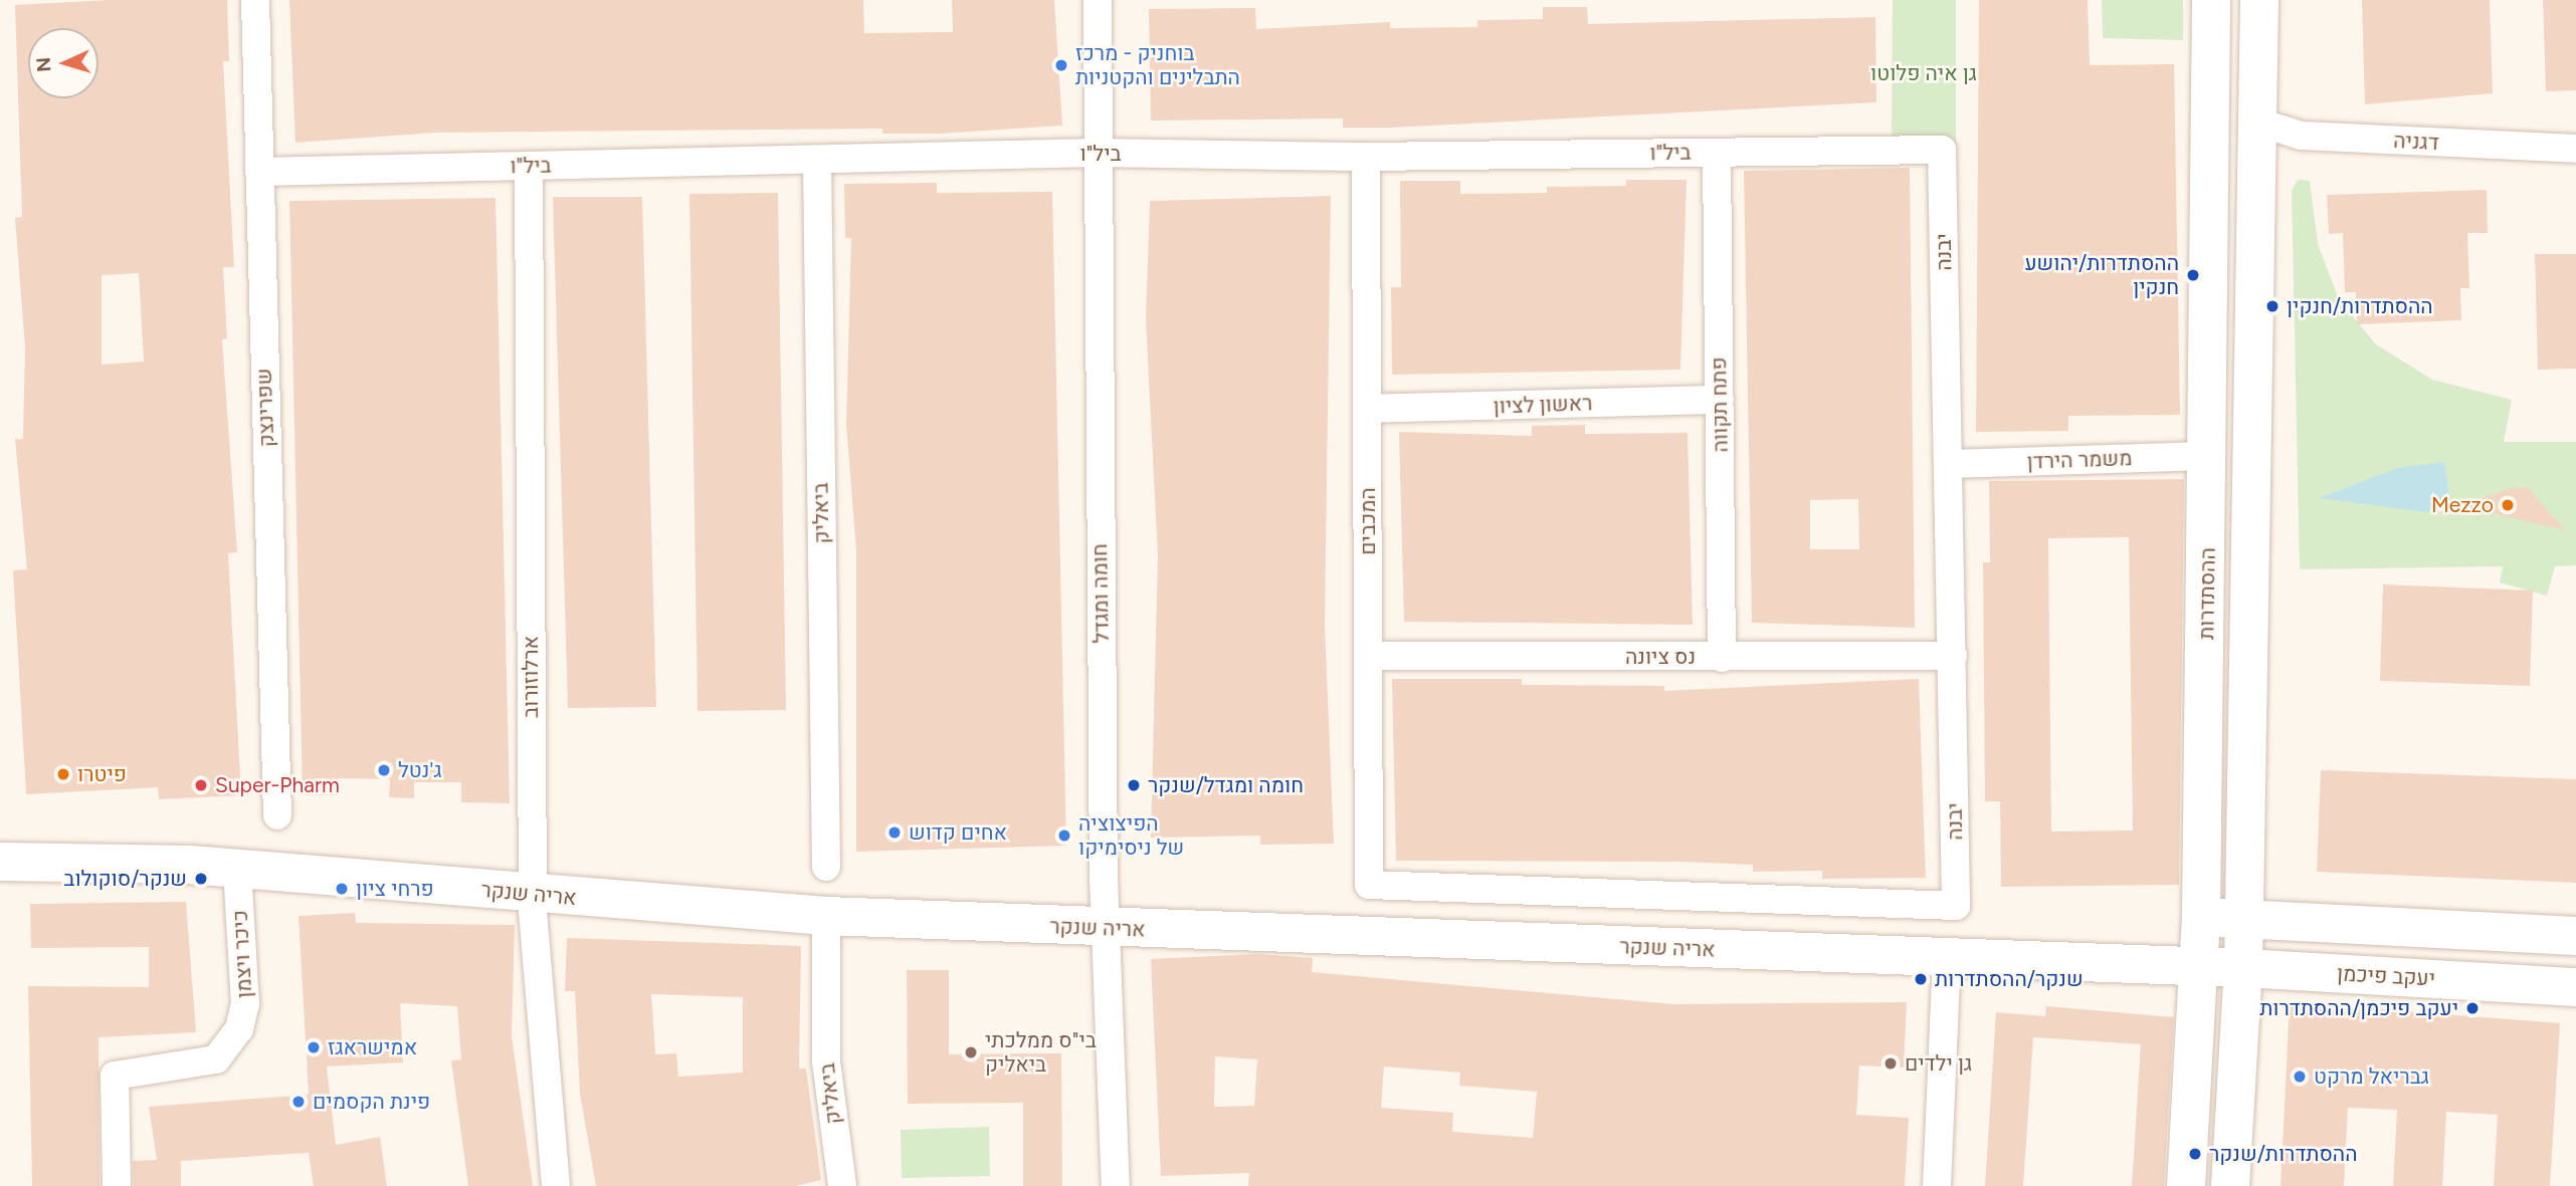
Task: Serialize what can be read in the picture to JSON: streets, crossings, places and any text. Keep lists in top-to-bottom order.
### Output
{
  "streets": {
    "street": [
      "דגניה",
      "ביל\"ו",
      "יבנה",
      "ראשון לציון",
      "פתח תקווה",
      "שפרינצק",
      "משמר הירדן",
      "ביאליק",
      "המכבים",
      "חומה ומגדל",
      "ההסתדרות",
      "נס ציונה",
      "ארלוזורוב",
      "אריה שנקר",
      "כיכר ויצמן",
      "יעקב פיכמן"
    ]
  },
  "crossings": [
    ["דגניה", "ההסתדרות"],
    ["ביל\"ו", "יבנה"],
    ["ביל\"ו", "פתח תקווה"],
    ["ביל\"ו", "שפרינצק"],
    ["ביל\"ו", "ביאליק"],
    ["ביל\"ו", "המכבים"],
    ["ביל\"ו", "חומה ומגדל"],
    ["ביל\"ו", "ארלוזורוב"],
    ["יבנה", "משמר הירדן"],
    ["יבנה", "המכבים"],
    ["יבנה", "נס ציונה"],
    ["ראשון לציון", "פתח תקווה"],
    ["ראשון לציון", "המכבים"],
    ["פתח תקווה", "נס ציונה"],
    ["משמר הירדן", "ההסתדרות"],
    ["ביאליק", "אריה שנקר"],
    ["המכבים", "נס ציונה"],
    ["חומה ומגדל", "אריה שנקר"],
    ["ההסתדרות", "אריה שנקר"],
    ["ההסתדרות", "יעקב פיכמן"],
    ["ארלוזורוב", "אריה שנקר"],
    ["אריה שנקר", "כיכר ויצמן"],
    ["אריה שנקר", "יעקב פיכמן"]
  ],
  "parks": ["גן איה פלוטו"],
  "places": [
    "בוחניק - מרכז התבלינים והקטניות",
    "ההסתדרות/יהושע חנקין",
    "ההסתדרות/חנקין",
    "Mezzo",
    "ג'נטל",
    "פיטרו",
    "Super-Pharm",
    "חומה ומגדל/שנקר",
    "אחים קדוש",
    "הפיצוציה של ניסימיקו",
    "שנקר/סוקולוב",
    "פרחי ציון",
    "שנקר/ההסתדרות",
    "יעקב פיכמן/ההסתדרות",
    "אמישראגז",
    "בי\"ס ממלכתי ביאליק",
    "גן ילדים",
    "גבריאל מרקט",
    "פינת הקסמים",
    "ההסתדרות/שנקר"
  ],
  "north": "left"
}
